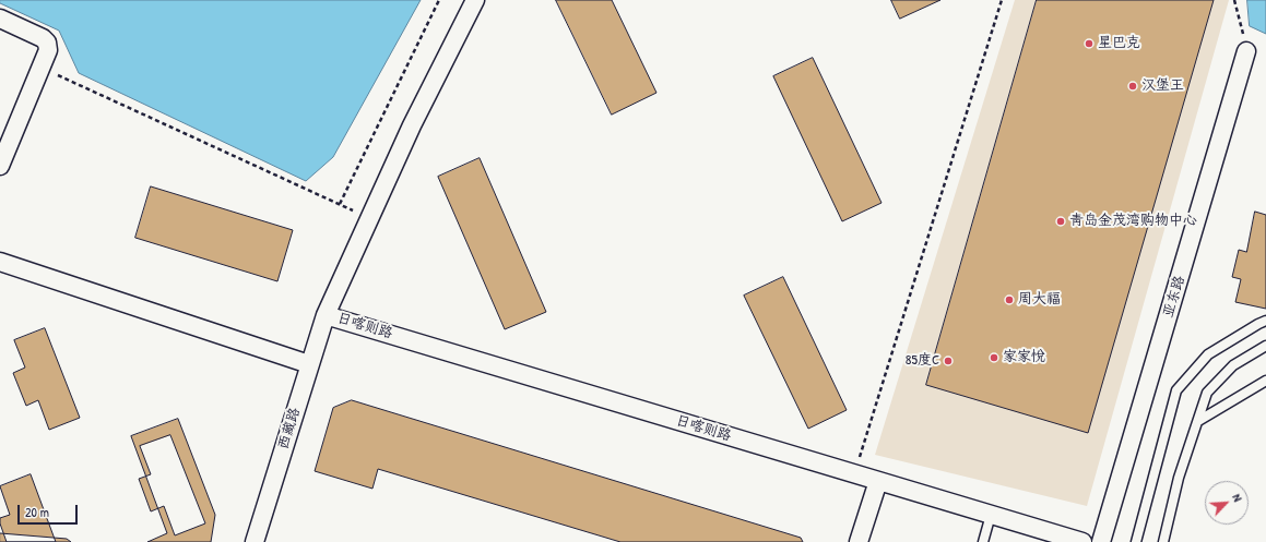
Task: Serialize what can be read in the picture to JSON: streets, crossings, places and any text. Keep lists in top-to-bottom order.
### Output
{
  "streets": {
    "street": ["亚东路", "日喀则路", "西藏路"]
  },
  "crossings": [
    ["日喀则路", "西藏路"]
  ],
  "places": [
    "星巴克",
    "汉堡王",
    "青岛金茂湾购物中心",
    "周大福",
    "家家悦",
    "85度C"
  ],
  "scale_bar": "20 m",
  "north": "top right"
}
